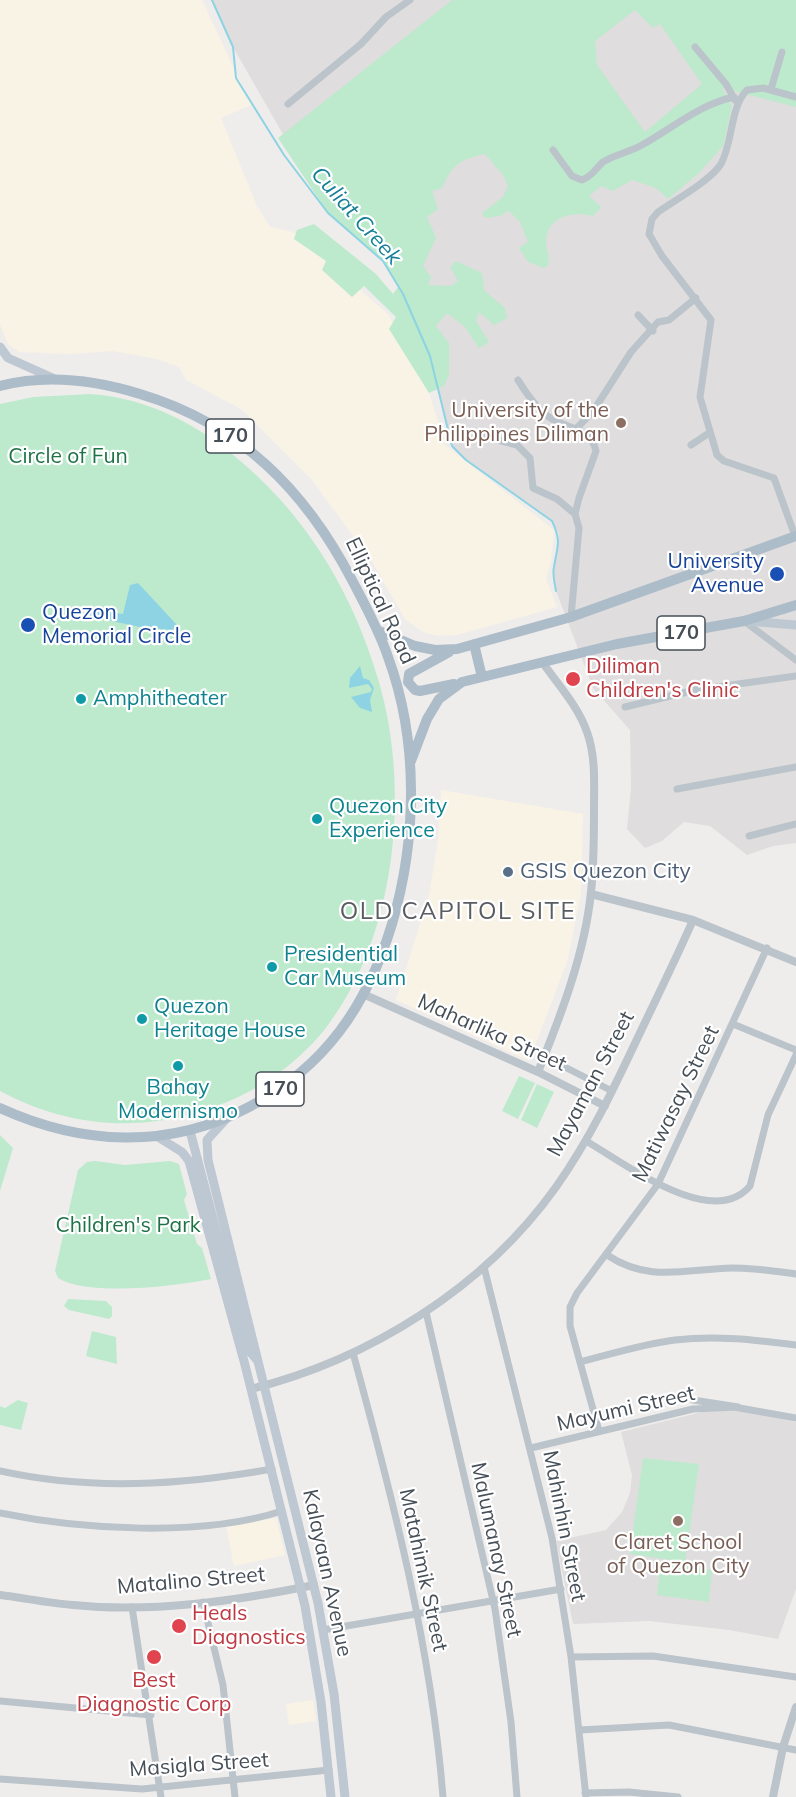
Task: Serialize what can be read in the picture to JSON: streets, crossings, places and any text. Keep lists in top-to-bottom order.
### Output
{
  "streets": {
    "main road": ["170", "Elliptical Road", "Kalayaan Avenue"],
    "street": [
      "Maharlika Street",
      "Mayaman Street",
      "Matiwasay Street",
      "Mayumi Street",
      "Mahinhin Street",
      "Malumanay Street",
      "Matahimik Street",
      "Matalino Street",
      "Masigla Street"
    ]
  },
  "crossings": [
    ["170", "Elliptical Road"],
    ["Elliptical Road", "Maharlika Street"],
    ["Elliptical Road", "Kalayaan Avenue"],
    ["Maharlika Street", "Mayaman Street"],
    ["Mayaman Street", "Mahinhin Street"],
    ["Mayaman Street", "Malumanay Street"],
    ["Mayaman Street", "Matahimik Street"],
    ["Mayaman Street", "Kalayaan Avenue"],
    ["Matiwasay Street", "Mayumi Street"],
    ["Mayumi Street", "Mahinhin Street"],
    ["Kalayaan Avenue", "Matalino Street"],
    ["Kalayaan Avenue", "Masigla Street"]
  ],
  "districts": ["OLD CAPITOL SITE"],
  "water": ["Culiat Creek"],
  "parks": ["Circle of Fun", "Children's Park"],
  "places": [
    "University of the Philippines Diliman",
    "University Avenue",
    "Quezon Memorial Circle",
    "Diliman Children's Clinic",
    "Amphitheater",
    "Quezon City Experience",
    "GSIS Quezon City",
    "Presidential Car Museum",
    "Quezon Heritage House",
    "Bahay Modernismo",
    "Claret School of Quezon City",
    "Heals Diagnostics",
    "Best Diagnostic Corp"
  ]
}
